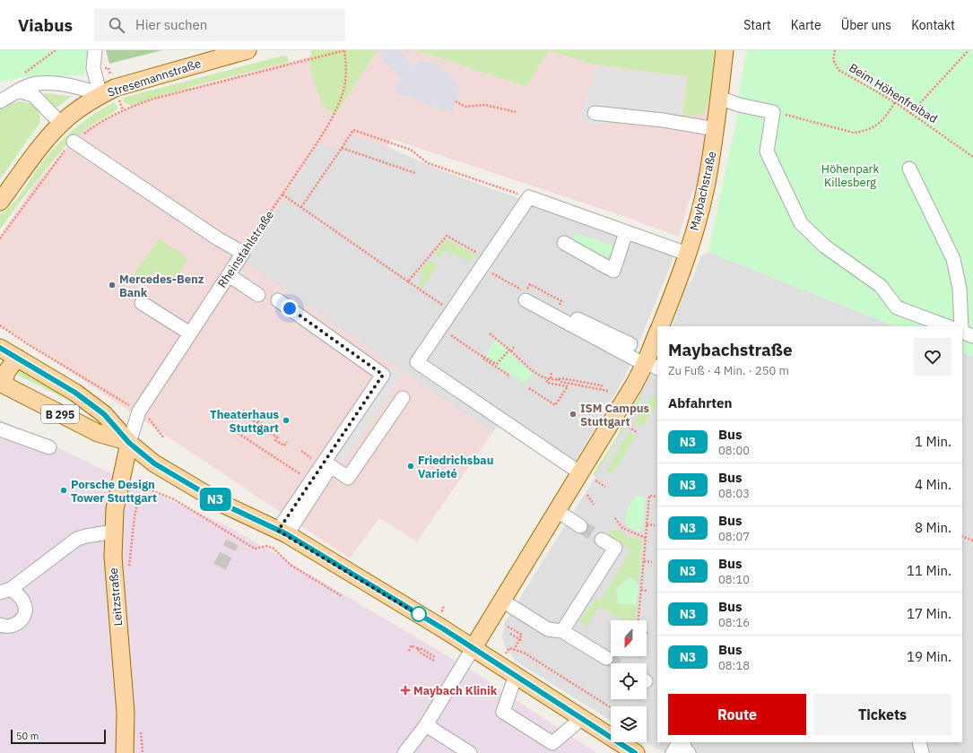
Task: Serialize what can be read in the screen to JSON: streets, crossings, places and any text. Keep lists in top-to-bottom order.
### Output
{
  "streets": {
    "main road": [
      "Stresemannstraße",
      "Maybachstraße",
      "B 295",
      "Leitzstraße"
    ],
    "street": ["Rheinstahlstraße"],
    "path": ["Beim Höhenfreibad"]
  },
  "crossings": [
    ["Rheinstahlstraße", "B 295"],
    ["Rheinstahlstraße", "Leitzstraße"],
    ["B 295", "Leitzstraße"]
  ],
  "parks": ["Höhenpark Killesberg"],
  "places": {
    "other": [
      "Mercedes-Benz Bank",
      "ISM Campus Stuttgart",
      "Theaterhaus Stuttgart",
      "Friedrichsbau Varieté",
      "Porsche Design Tower Stuttgart"
    ],
    "health": ["Maybach Klinik"]
  },
  "lines": ["bus line N3"],
  "scale_bar": "50 m",
  "north": "bottom",
  "page": {
    "header": "Viabus",
    "search": "Hier suchen",
    "nav": [
      "Start",
      "Karte",
      "Über uns",
      "Kontakt"
    ],
    "on_map": "N3",
    "heading": [
      ["Maybachstraße", "Zu Fuß · 4 Min. · 250 m"],
      "Abfahrten"
    ],
    "list": [
      {
        "mark": "N3",
        "name": "Bus",
        "note": "08:00",
        "value": "1 Min."
      },
      {
        "mark": "N3",
        "name": "Bus",
        "note": "08:03",
        "value": "4 Min."
      },
      {
        "mark": "N3",
        "name": "Bus",
        "note": "08:07",
        "value": "8 Min."
      },
      {
        "mark": "N3",
        "name": "Bus",
        "note": "08:10",
        "value": "11 Min."
      },
      {
        "mark": "N3",
        "name": "Bus",
        "note": "08:16",
        "value": "17 Min."
      },
      {
        "mark": "N3",
        "name": "Bus",
        "note": "08:18",
        "value": "19 Min."
      }
    ],
    "buttons": ["Route", "Tickets"],
    "scale": "50 m"
  }
}
